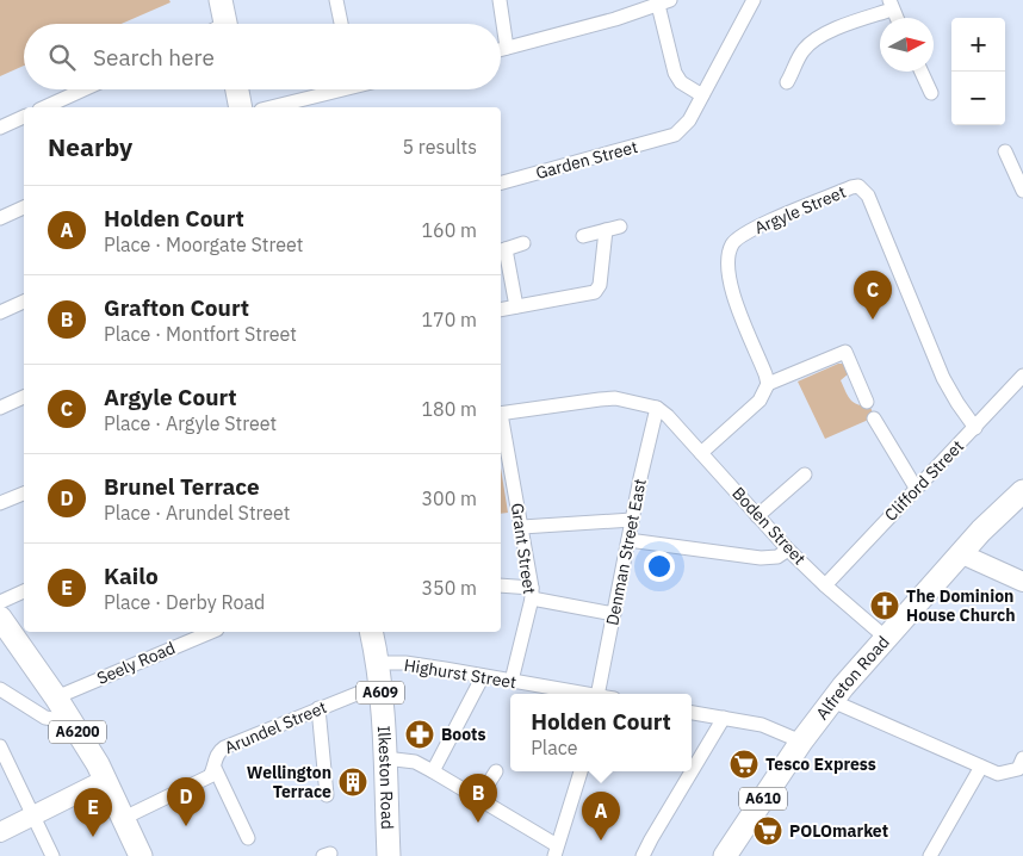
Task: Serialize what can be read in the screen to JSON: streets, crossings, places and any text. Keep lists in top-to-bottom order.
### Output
{
  "streets": {
    "main road": [
      "Alfreton Road",
      "A609",
      "A6200",
      "Ilkeston Road",
      "A610"
    ],
    "street": [
      "Garden Street",
      "Argyle Street",
      "Clifford Street",
      "Boden Street",
      "Grant Street",
      "Denman Street East",
      "Seely Road",
      "Highurst Street",
      "Arundel Street"
    ]
  },
  "crossings": [
    ["Argyle Street", "Clifford Street"],
    ["Clifford Street", "Boden Street"],
    ["Boden Street", "Denman Street East"],
    ["Boden Street", "Alfreton Road"],
    ["Grant Street", "Highurst Street"],
    ["Seely Road", "A6200"],
    ["Highurst Street", "Arundel Street"],
    ["Highurst Street", "Ilkeston Road"],
    ["Arundel Street", "A6200"],
    ["Arundel Street", "Ilkeston Road"]
  ],
  "places": {
    "church": ["The Dominion House Church"],
    "pharmacy": ["Boots"],
    "supermarket": ["Tesco Express", "POLOmarket"],
    "building": ["Wellington Terrace"]
  },
  "north": "right",
  "page": {
    "map_buttons": ["+", "−"],
    "search": "Search here",
    "heading": ["Nearby", "5 results"],
    "list": [
      {
        "mark": "A",
        "name": "Holden Court",
        "note": "Place · Moorgate Street",
        "value": "160 m"
      },
      {
        "mark": "B",
        "name": "Grafton Court",
        "note": "Place · Montfort Street",
        "value": "170 m"
      },
      {
        "mark": "C",
        "name": "Argyle Court",
        "note": "Place · Argyle Street",
        "value": "180 m"
      },
      {
        "mark": "D",
        "name": "Brunel Terrace",
        "note": "Place · Arundel Street",
        "value": "300 m"
      },
      {
        "mark": "E",
        "name": "Kailo",
        "note": "Place · Derby Road",
        "value": "350 m"
      }
    ],
    "pins": [
      "C",
      "B",
      "D",
      "E",
      "A"
    ],
    "popup": ["Holden Court", "Place"]
  }
}
